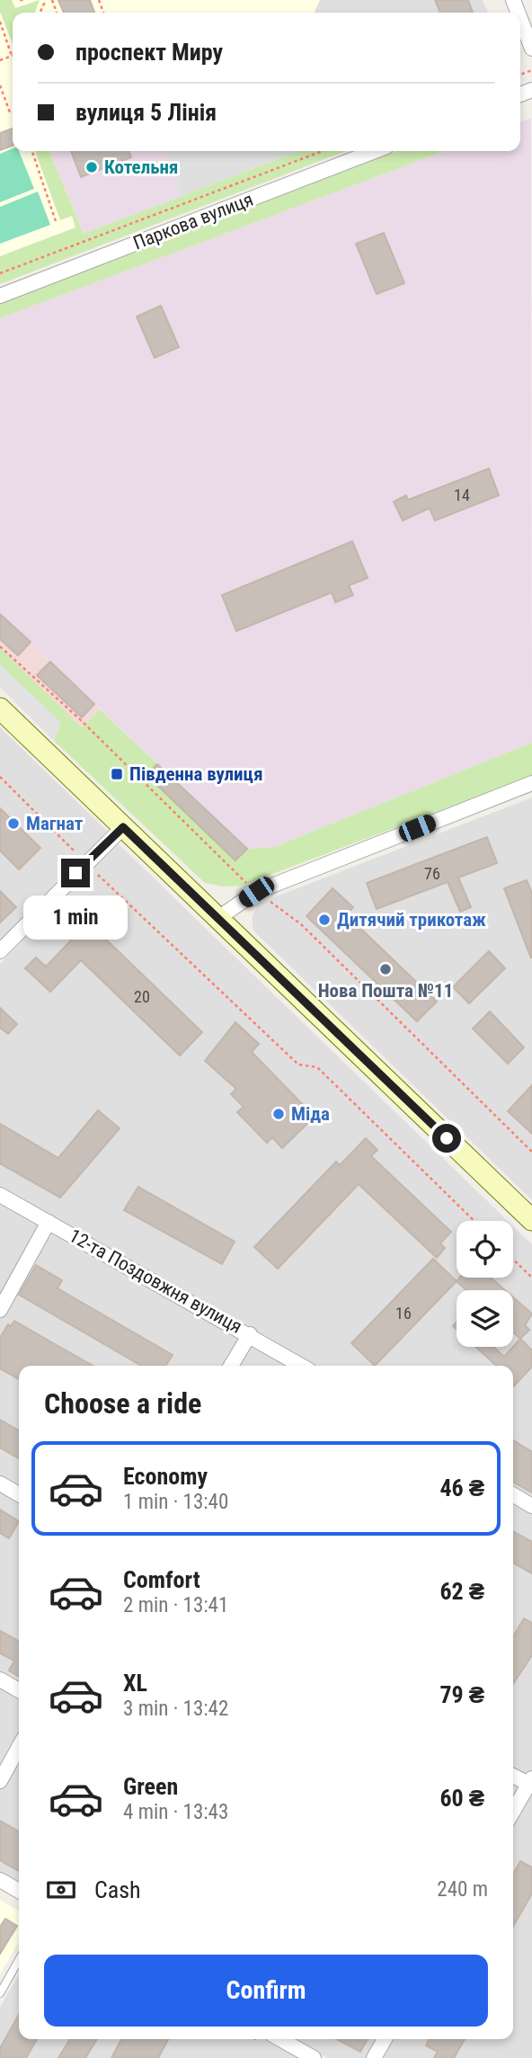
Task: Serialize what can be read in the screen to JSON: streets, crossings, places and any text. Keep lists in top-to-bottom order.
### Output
{
  "streets": {
    "street": ["Паркова вулиця", "12-та Поздовжня вулиця"]
  },
  "places": {
    "other": [
      "Котельня",
      "Магнат",
      "Дитячий трикотаж",
      "Нова Пошта №11",
      "Міда"
    ],
    "transit": ["Південна вулиця"]
  },
  "house_numbers": [
    "14",
    "76",
    "20",
    "16"
  ],
  "page": {
    "banner": ["проспект Миру", "вулиця 5 Лінія"],
    "bubble": "1 min",
    "heading": "Choose a ride",
    "list": [
      {
        "name": "Economy",
        "note": "1 min · 13:40",
        "value": "46 ₴"
      },
      {
        "name": "Comfort",
        "note": "2 min · 13:41",
        "value": "62 ₴"
      },
      {
        "name": "XL",
        "note": "3 min · 13:42",
        "value": "79 ₴"
      },
      {
        "name": "Green",
        "note": "4 min · 13:43",
        "value": "60 ₴"
      }
    ],
    "pay": ["Cash", "240 m"],
    "buttons": "Confirm"
  }
}
